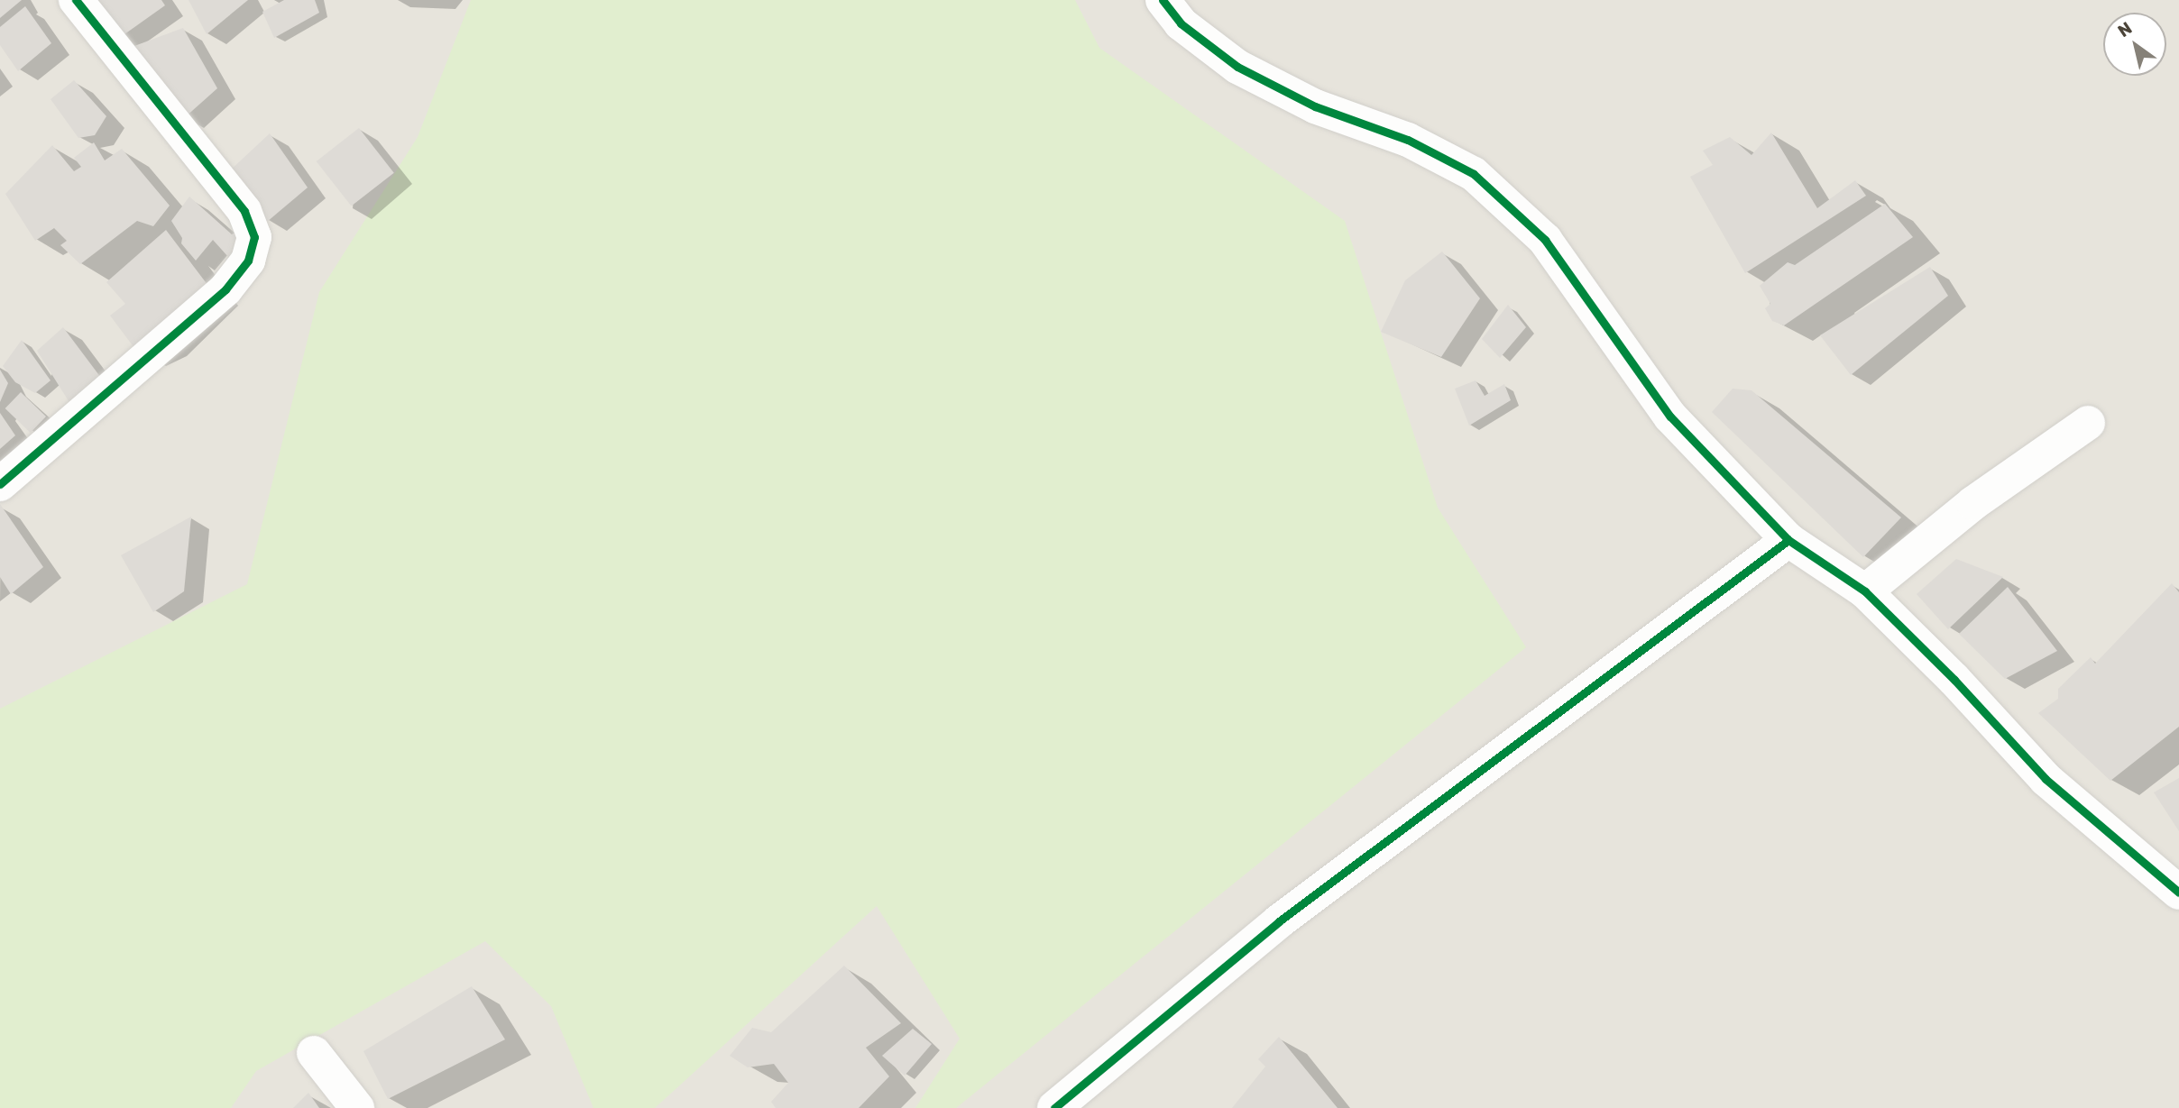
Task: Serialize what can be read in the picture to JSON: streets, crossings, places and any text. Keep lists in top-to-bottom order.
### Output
{
  "north": "top left"
}
